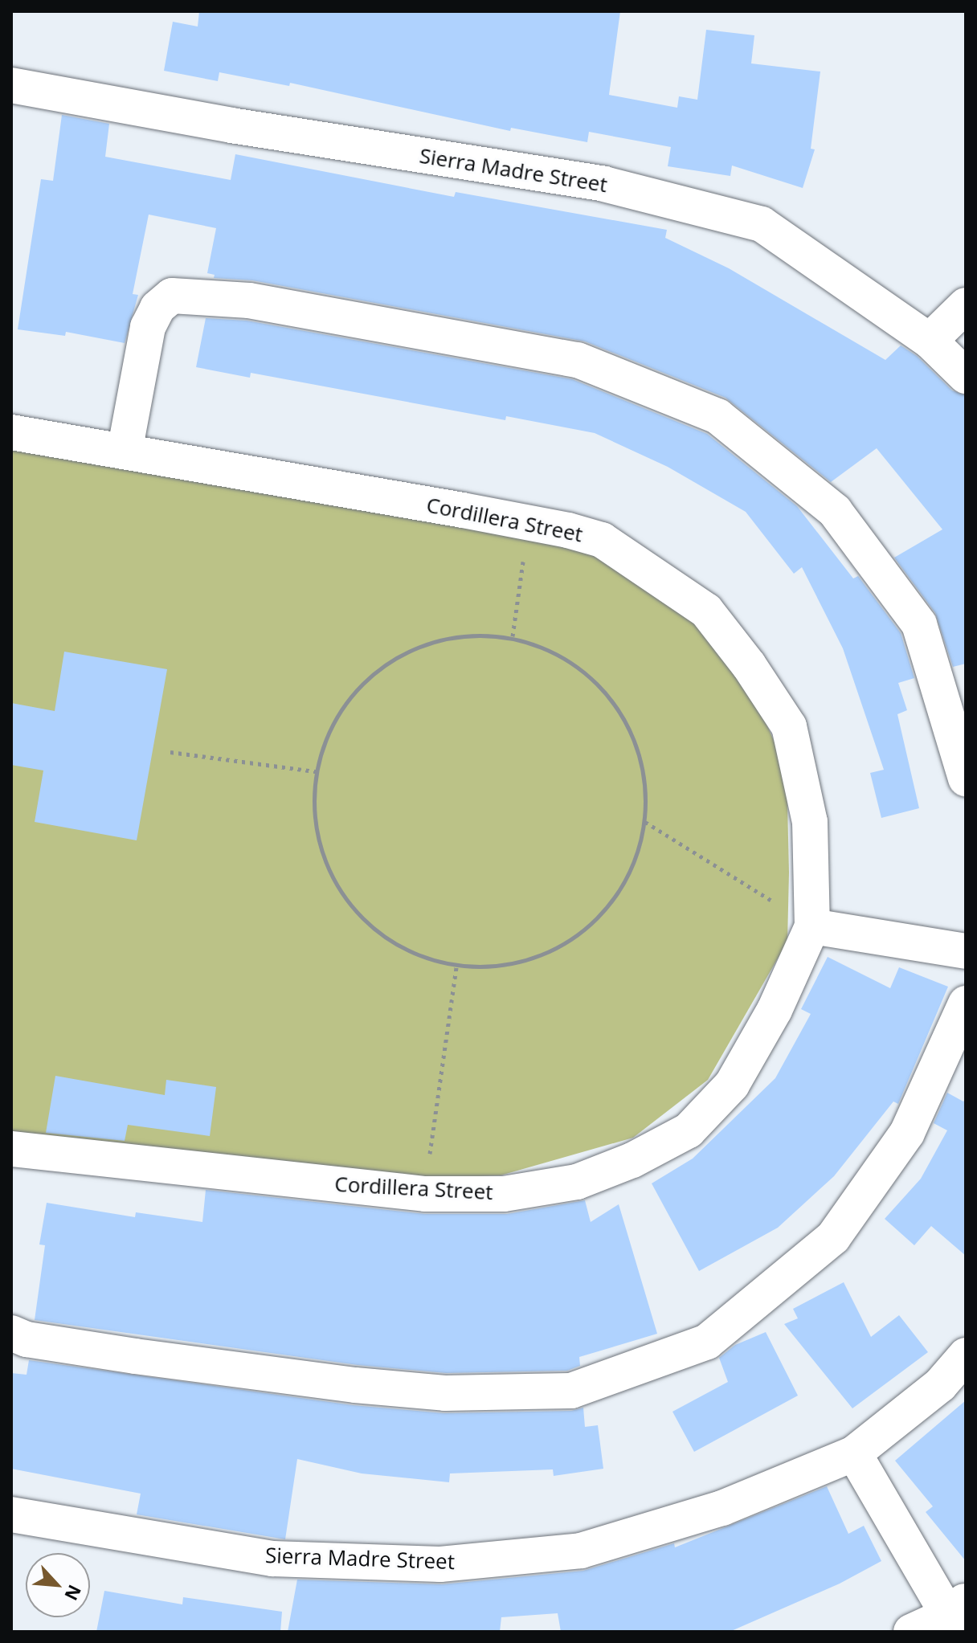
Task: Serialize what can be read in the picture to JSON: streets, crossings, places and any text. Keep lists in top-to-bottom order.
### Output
{
  "streets": {
    "street": ["Sierra Madre Street", "Cordillera Street"]
  },
  "north": "bottom right"
}
